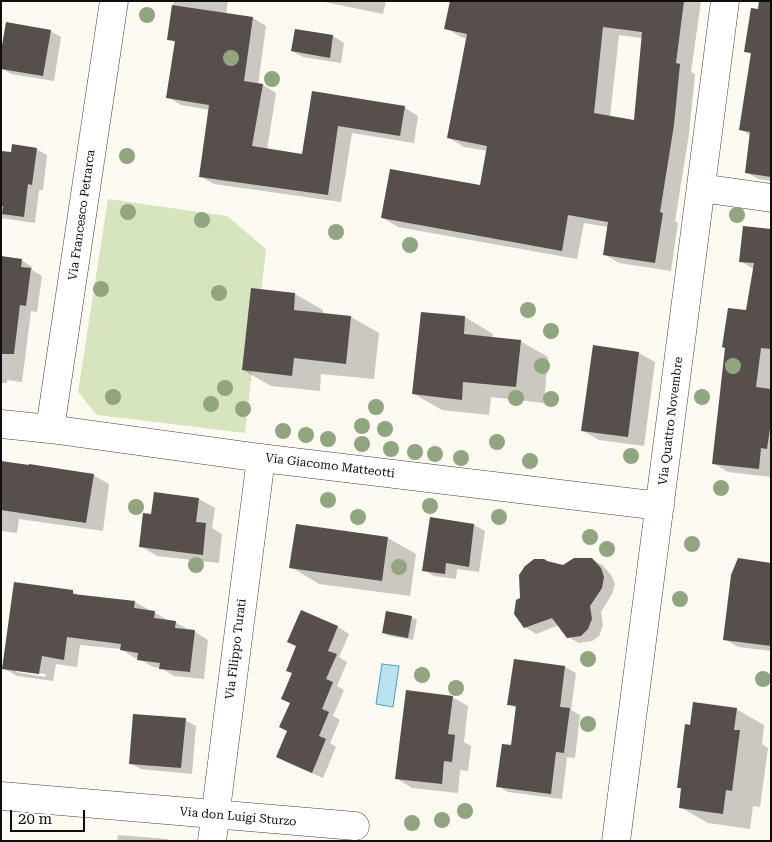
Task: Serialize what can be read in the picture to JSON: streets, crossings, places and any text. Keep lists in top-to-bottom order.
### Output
{
  "streets": {
    "street": [
      "Via Francesco Petrarca",
      "Via Quattro Novembre",
      "Via Giacomo Matteotti",
      "Via Filippo Turati",
      "Via don Luigi Sturzo"
    ]
  },
  "crossings": [
    ["Via Francesco Petrarca", "Via Giacomo Matteotti"],
    ["Via Quattro Novembre", "Via Giacomo Matteotti"],
    ["Via Giacomo Matteotti", "Via Filippo Turati"],
    ["Via Filippo Turati", "Via don Luigi Sturzo"]
  ],
  "scale_bar": "20 m"
}
